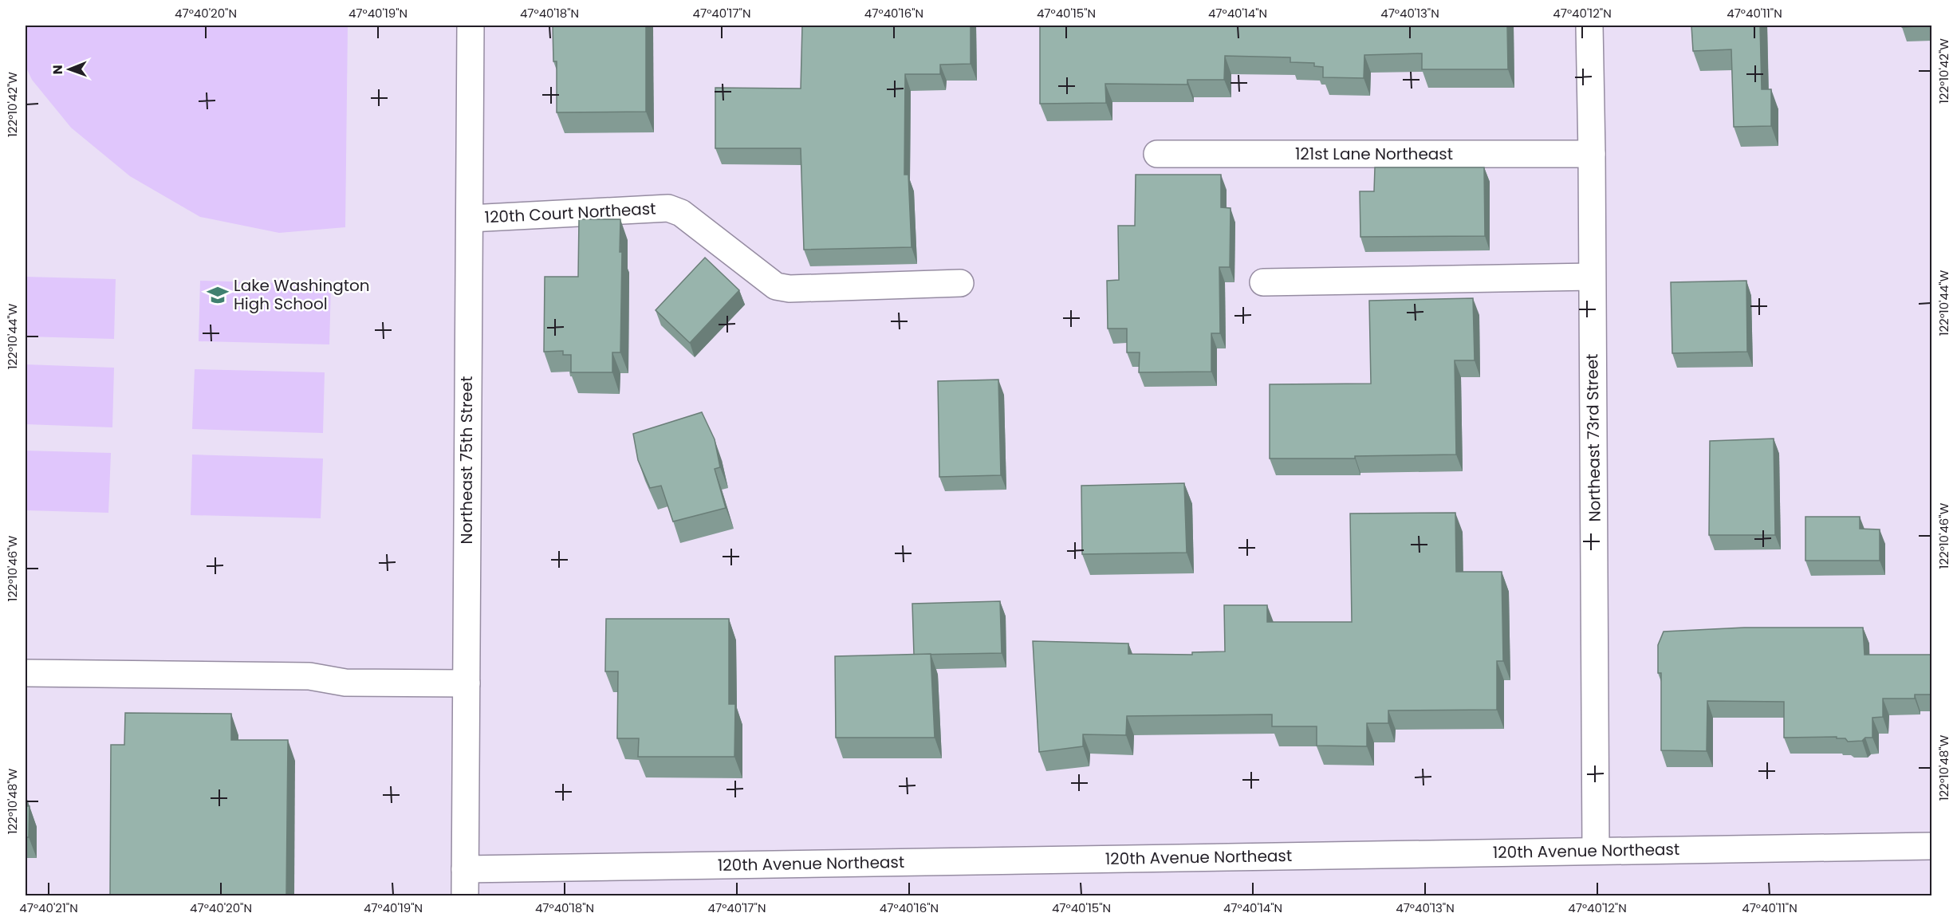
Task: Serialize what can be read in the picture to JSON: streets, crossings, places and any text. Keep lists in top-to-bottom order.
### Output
{
  "streets": {
    "street": [
      "121st Lane Northeast",
      "120th Court Northeast",
      "Northeast 73rd Street",
      "Northeast 75th Street",
      "120th Avenue Northeast"
    ]
  },
  "crossings": [
    ["121st Lane Northeast", "Northeast 73rd Street"],
    ["120th Court Northeast", "Northeast 75th Street"],
    ["Northeast 73rd Street", "120th Avenue Northeast"],
    ["Northeast 75th Street", "120th Avenue Northeast"]
  ],
  "places": {
    "school or university": ["Lake Washington High School"]
  },
  "north": "left",
  "coordinates": [
    "47°40'20\"N",
    "47°40'19\"N",
    "47°40'18\"N",
    "47°40'17\"N",
    "47°40'16\"N",
    "47°40'15\"N",
    "47°40'14\"N",
    "47°40'13\"N",
    "47°40'12\"N",
    "47°40'11\"N",
    "122°10'42\"W",
    "122°10'44\"W",
    "122°10'46\"W",
    "122°10'48\"W",
    "47°40'21\"N"
  ]
}
